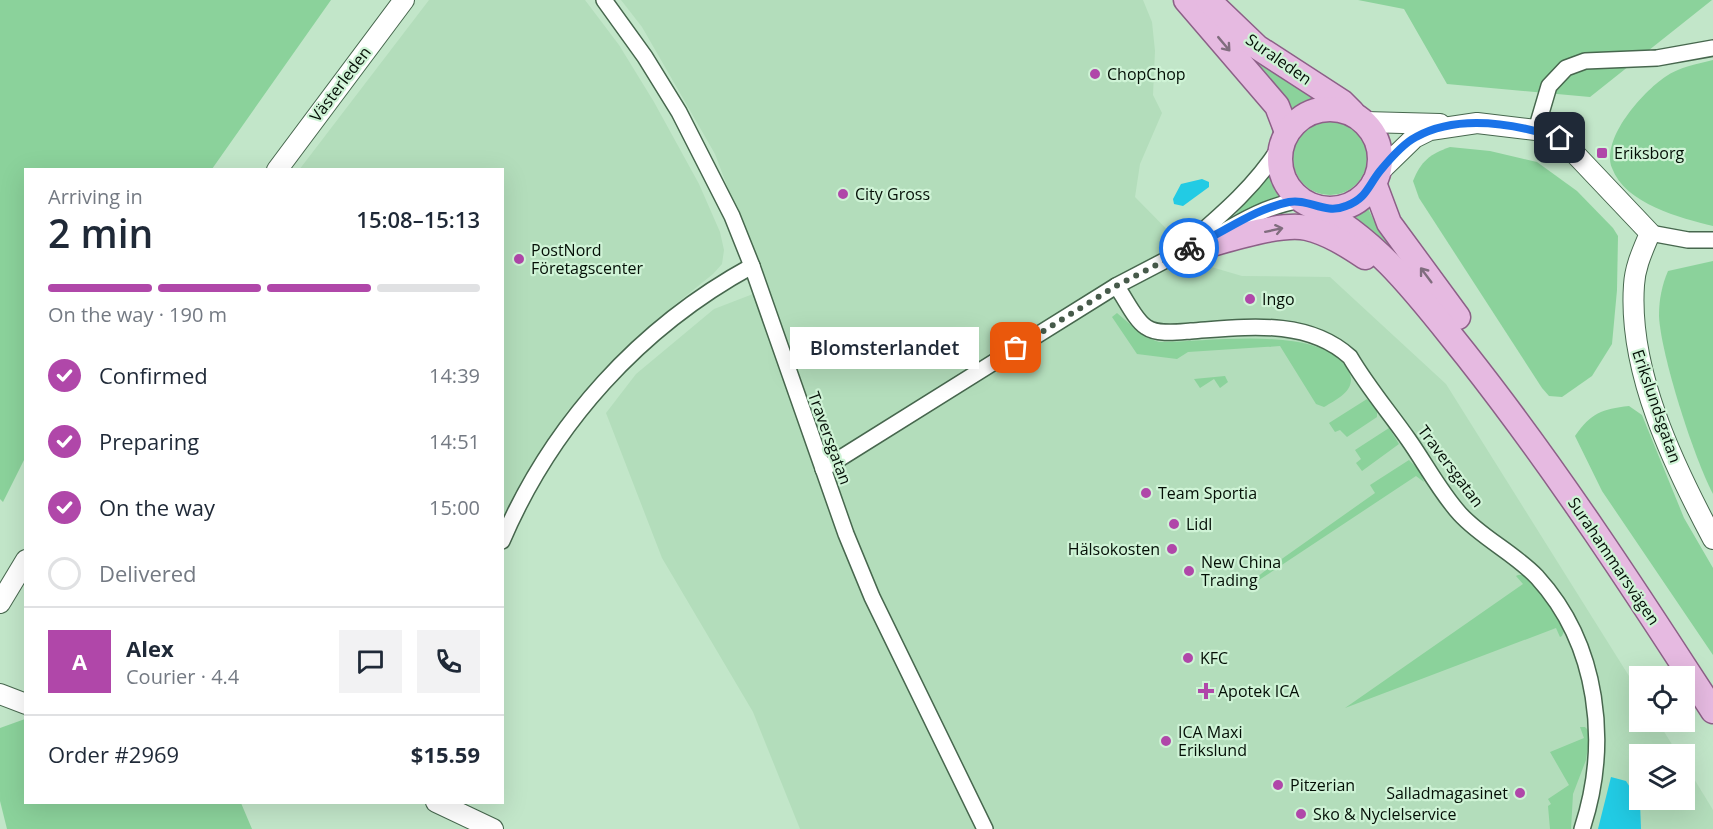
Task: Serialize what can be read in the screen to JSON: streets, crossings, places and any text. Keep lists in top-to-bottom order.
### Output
{
  "streets": {
    "main road": ["Suraleden", "Surahammarsvägen"],
    "street": ["Västerleden", "Erikslundsgatan", "Traversgatan"]
  },
  "crossings": [
    ["Suraleden", "Surahammarsvägen"]
  ],
  "places": {
    "other": [
      "ChopChop",
      "City Gross",
      "PostNord Företagscenter",
      "Ingo",
      "Blomsterlandet",
      "Team Sportia",
      "Lidl",
      "Hälsokosten",
      "New China Trading",
      "KFC",
      "ICA Maxi Erikslund",
      "Pitzerian",
      "Salladmagasinet",
      "Sko & Nyclelservice"
    ],
    "transit": ["Eriksborg"],
    "health": ["Apotek ICA"]
  },
  "page": {
    "heading": ["2 min", "Arriving in", "15:08–15:13"],
    "panel": [
      "Alex",
      "Courier · 4.4",
      "Order #2969",
      "$15.59"
    ],
    "bar": "On the way · 190 m",
    "bubble": "Blomsterlandet",
    "list": [
      ["Confirmed", "14:39"],
      ["Preparing", "14:51"],
      ["On the way", "15:00"],
      "Delivered"
    ],
    "round": "A"
  }
}
